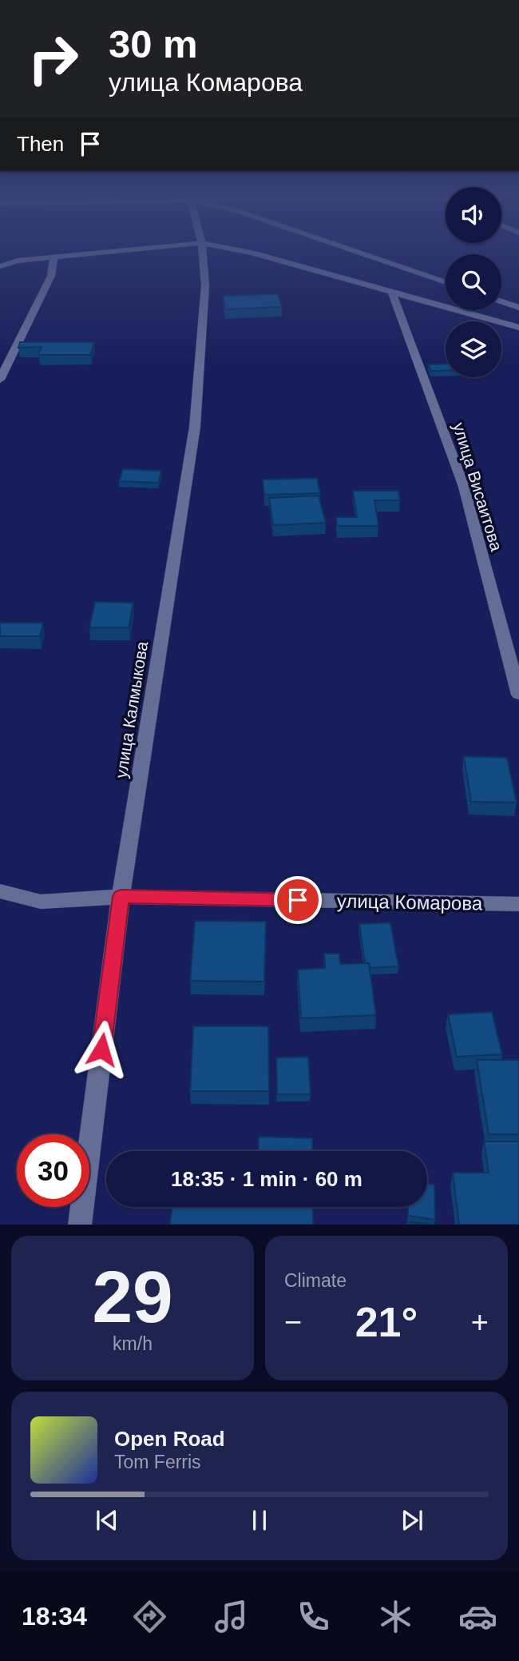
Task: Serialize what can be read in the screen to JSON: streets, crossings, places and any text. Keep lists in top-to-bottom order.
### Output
{
  "streets": {
    "street": ["улица Висаитова", "улица Калмыкова", "улица Комарова"]
  },
  "crossings": [
    ["улица Калмыкова", "улица Комарова"]
  ],
  "page": {
    "turn": ["30 m", "улица Комарова"],
    "then": "Then",
    "limit": "30",
    "trip": "18:35 · 1 min · 60 m",
    "tile": [
      ["29", "km/h"],
      "Climate"
    ],
    "heat": ["−", "21°", "+"],
    "song": ["Open Road", "Tom Ferris"],
    "tabs": "18:34"
  }
}
